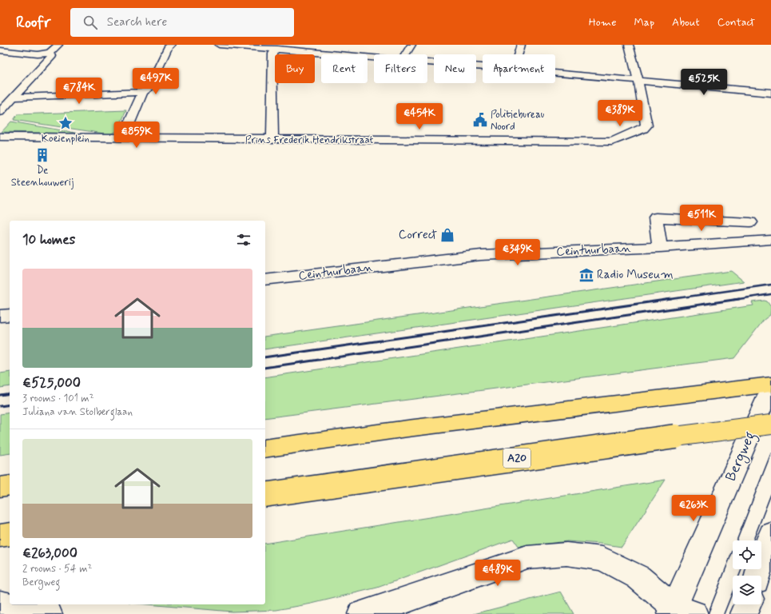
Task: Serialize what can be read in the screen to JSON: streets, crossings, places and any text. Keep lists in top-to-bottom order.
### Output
{
  "streets": {
    "highway": ["A20"],
    "street": ["Prins Frederik Hendrikstraat", "Ceintuurbaan", "Bergweg"]
  },
  "places": {
    "public building": ["Politiebureau Noord"],
    "place": ["Koeienplein"],
    "building": ["De Steenhouwerij"],
    "shop": ["Correct"],
    "museum": ["Radio Museum"]
  },
  "page": {
    "header": "Roofr",
    "search": "Search here",
    "nav": [
      "Home",
      "Map",
      "About",
      "Contact"
    ],
    "chip": [
      "Buy",
      "Rent",
      "Filters",
      "New",
      "Apartment"
    ],
    "price": [
      "€497K",
      "€525K",
      "€784K",
      "€389K",
      "€454K",
      "€859K",
      "€511K",
      "€349K",
      "€263K",
      "€489K"
    ],
    "heading": "10 homes",
    "list": [
      {
        "name": "€525,000",
        "note": "3 rooms · 101 m² · Juliana van Stolberglaan"
      },
      {
        "name": "€263,000",
        "note": "2 rooms · 54 m² · Bergweg"
      }
    ]
  }
}
